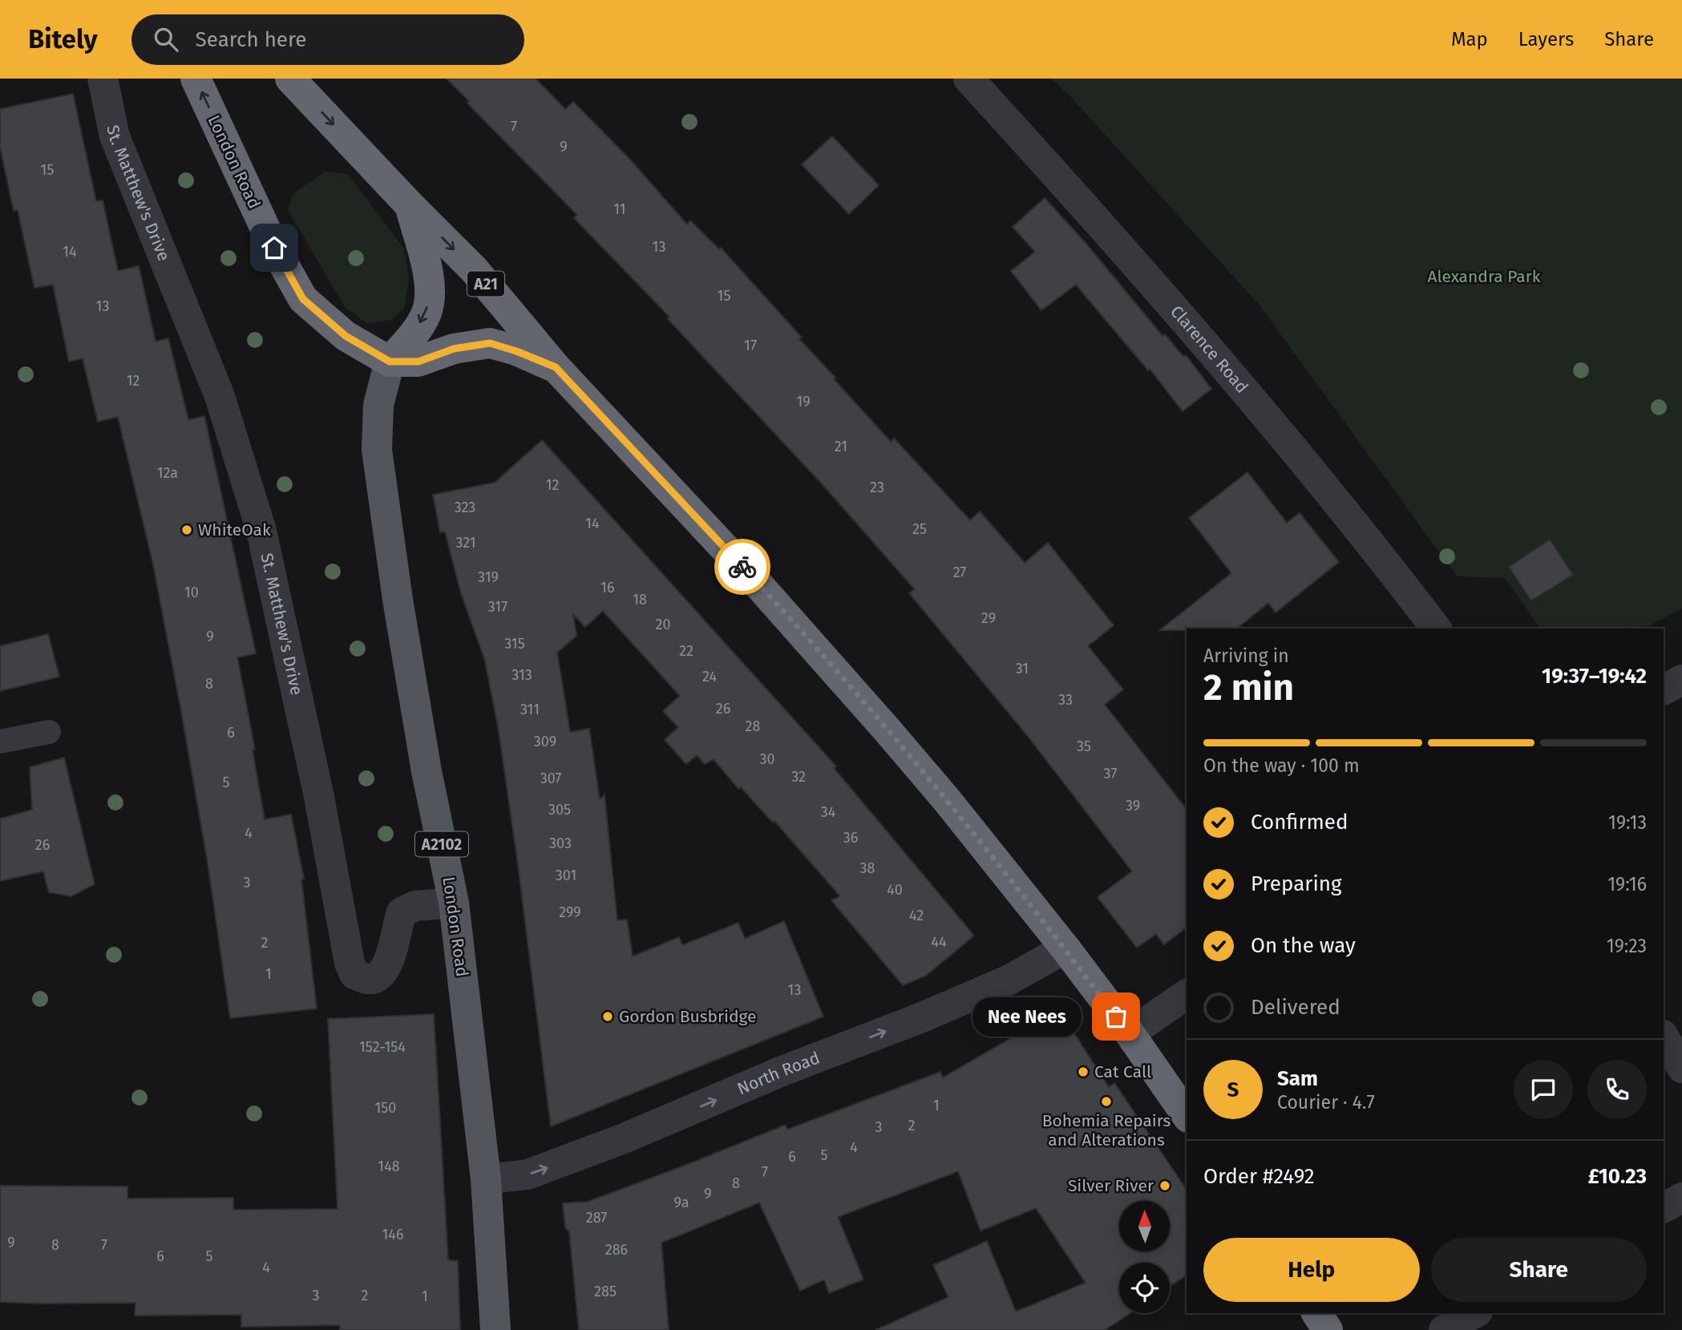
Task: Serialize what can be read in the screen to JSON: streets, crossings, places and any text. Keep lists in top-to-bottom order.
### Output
{
  "streets": {
    "highway": ["London Road", "A21"],
    "main road": ["A2102"],
    "street": ["St. Matthew's Drive", "Clarence Road", "North Road"]
  },
  "crossings": [
    ["London Road", "St. Matthew's Drive"],
    ["London Road", "A21"],
    ["London Road", "North Road"],
    ["A21", "North Road"]
  ],
  "one_way": ["North Road"],
  "parks": ["Alexandra Park"],
  "places": [
    "WhiteOak",
    "Gordon Busbridge",
    "Nee Nees",
    "Cat Call",
    "Bohemia Repairs and Alterations",
    "Silver River"
  ],
  "house_numbers": [
    "7",
    "9",
    "15",
    "11",
    "13",
    "14",
    "15",
    "13",
    "17",
    "12",
    "19",
    "21",
    "12a",
    "12",
    "23",
    "323",
    "14",
    "25",
    "321",
    "27",
    "319",
    "16",
    "10",
    "18",
    "317",
    "29",
    "20",
    "9",
    "315",
    "22",
    "31",
    "313",
    "24",
    "8",
    "33",
    "26",
    "311",
    "28",
    "6",
    "309",
    "35",
    "30",
    "37",
    "32",
    "307",
    "5",
    "39",
    "305",
    "34",
    "4",
    "36",
    "303",
    "26",
    "38",
    "301",
    "3",
    "40",
    "299",
    "42",
    "44",
    "2",
    "1",
    "13",
    "152-154",
    "1",
    "150",
    "2",
    "3",
    "4",
    "5",
    "6",
    "148",
    "7",
    "8",
    "9",
    "9a",
    "287",
    "146",
    "9",
    "8",
    "7",
    "286",
    "6",
    "5",
    "4",
    "285",
    "3",
    "2",
    "1"
  ],
  "north": "top",
  "page": {
    "header": "Bitely",
    "search": "Search here",
    "nav": ["Map", "Layers", "Share"],
    "heading": ["2 min", "Arriving in", "19:37–19:42"],
    "panel": [
      "Sam",
      "Courier · 4.7",
      "Order #2492",
      "£10.23"
    ],
    "bar": "On the way · 100 m",
    "list": [
      ["Confirmed", "19:13"],
      ["Preparing", "19:16"],
      ["On the way", "19:23"],
      "Delivered"
    ],
    "bubble": "Nee Nees",
    "round": "S",
    "buttons": ["Help", "Share"]
  }
}
